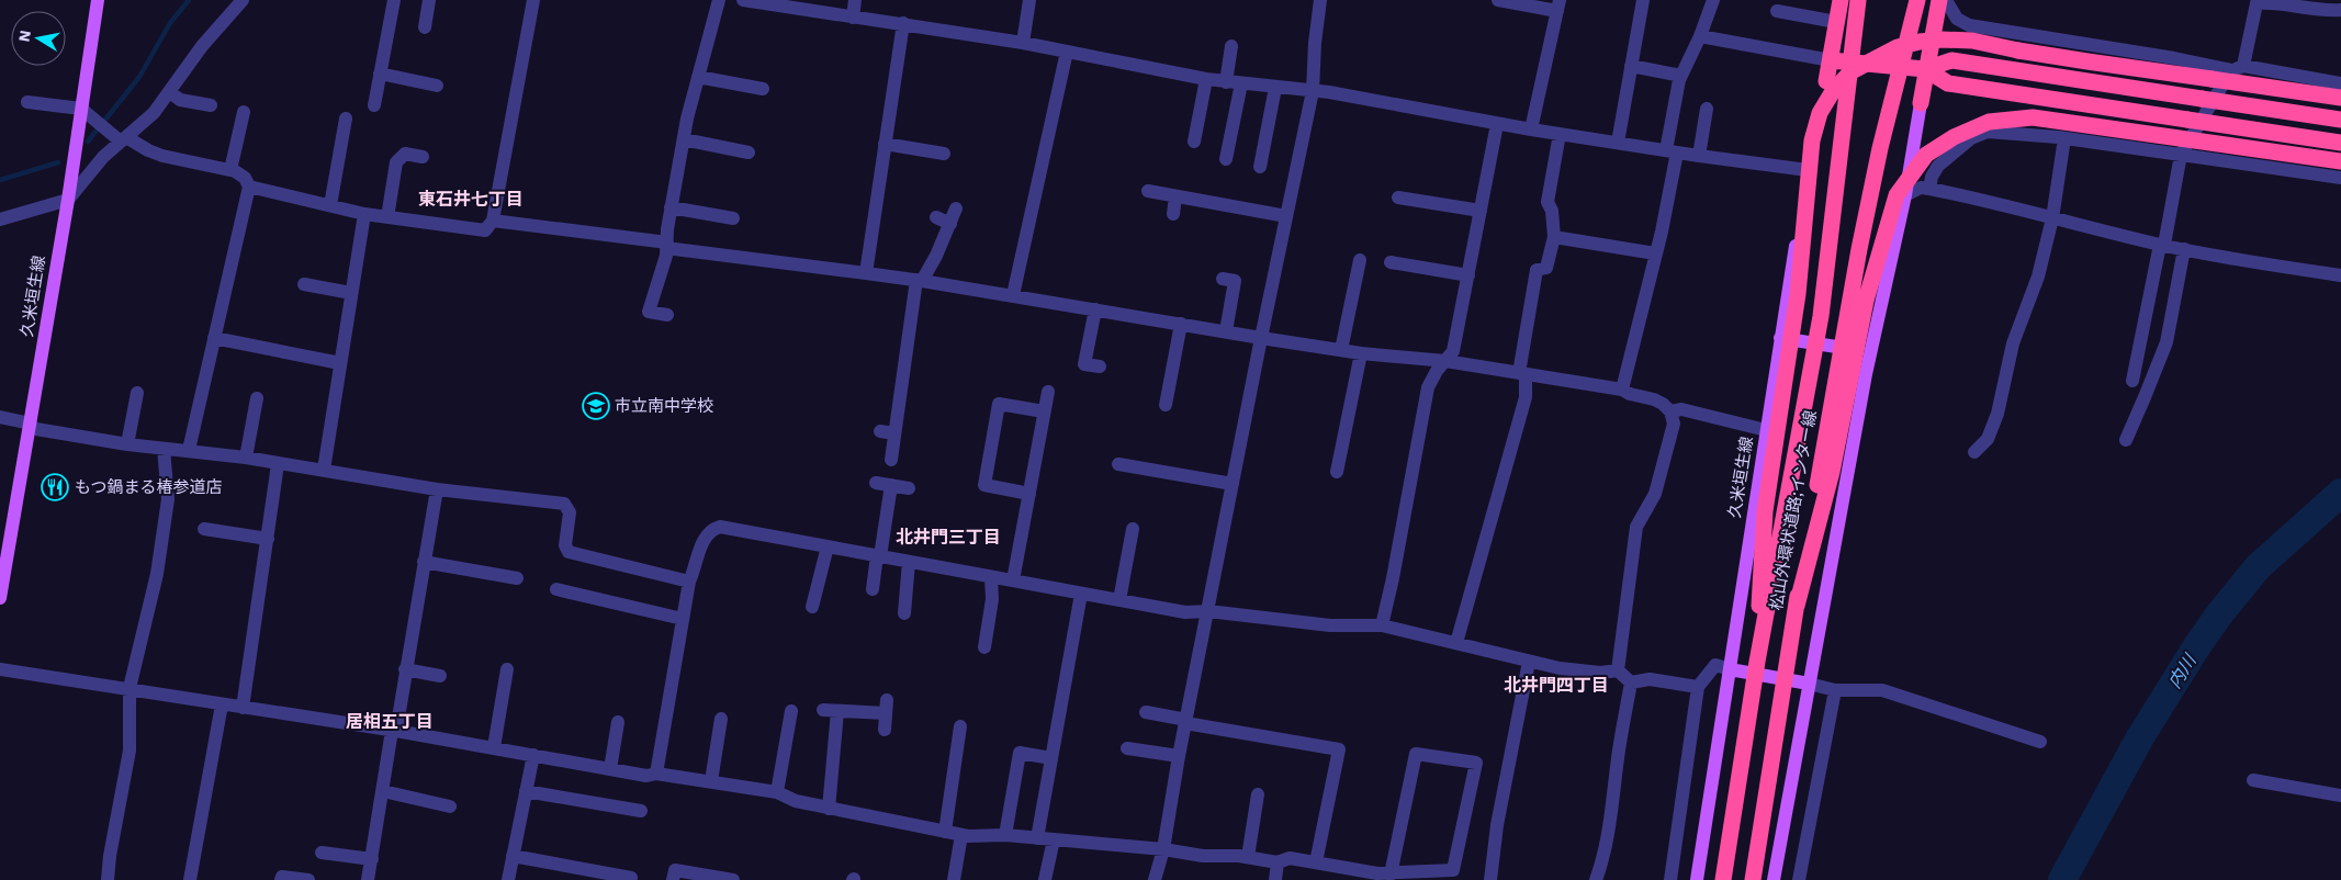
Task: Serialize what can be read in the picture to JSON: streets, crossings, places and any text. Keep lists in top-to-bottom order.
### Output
{
  "streets": {
    "highway": ["松山外環状道路;インター線"],
    "main road": ["久米垣生線"]
  },
  "districts": [
    "東石井七丁目",
    "北井門三丁目",
    "北井門四丁目",
    "居相五丁目"
  ],
  "water": ["内川"],
  "places": {
    "school or university": ["市立南中学校"],
    "restaurant": ["もつ鍋まる椿参道店"]
  },
  "north": "left"
}
